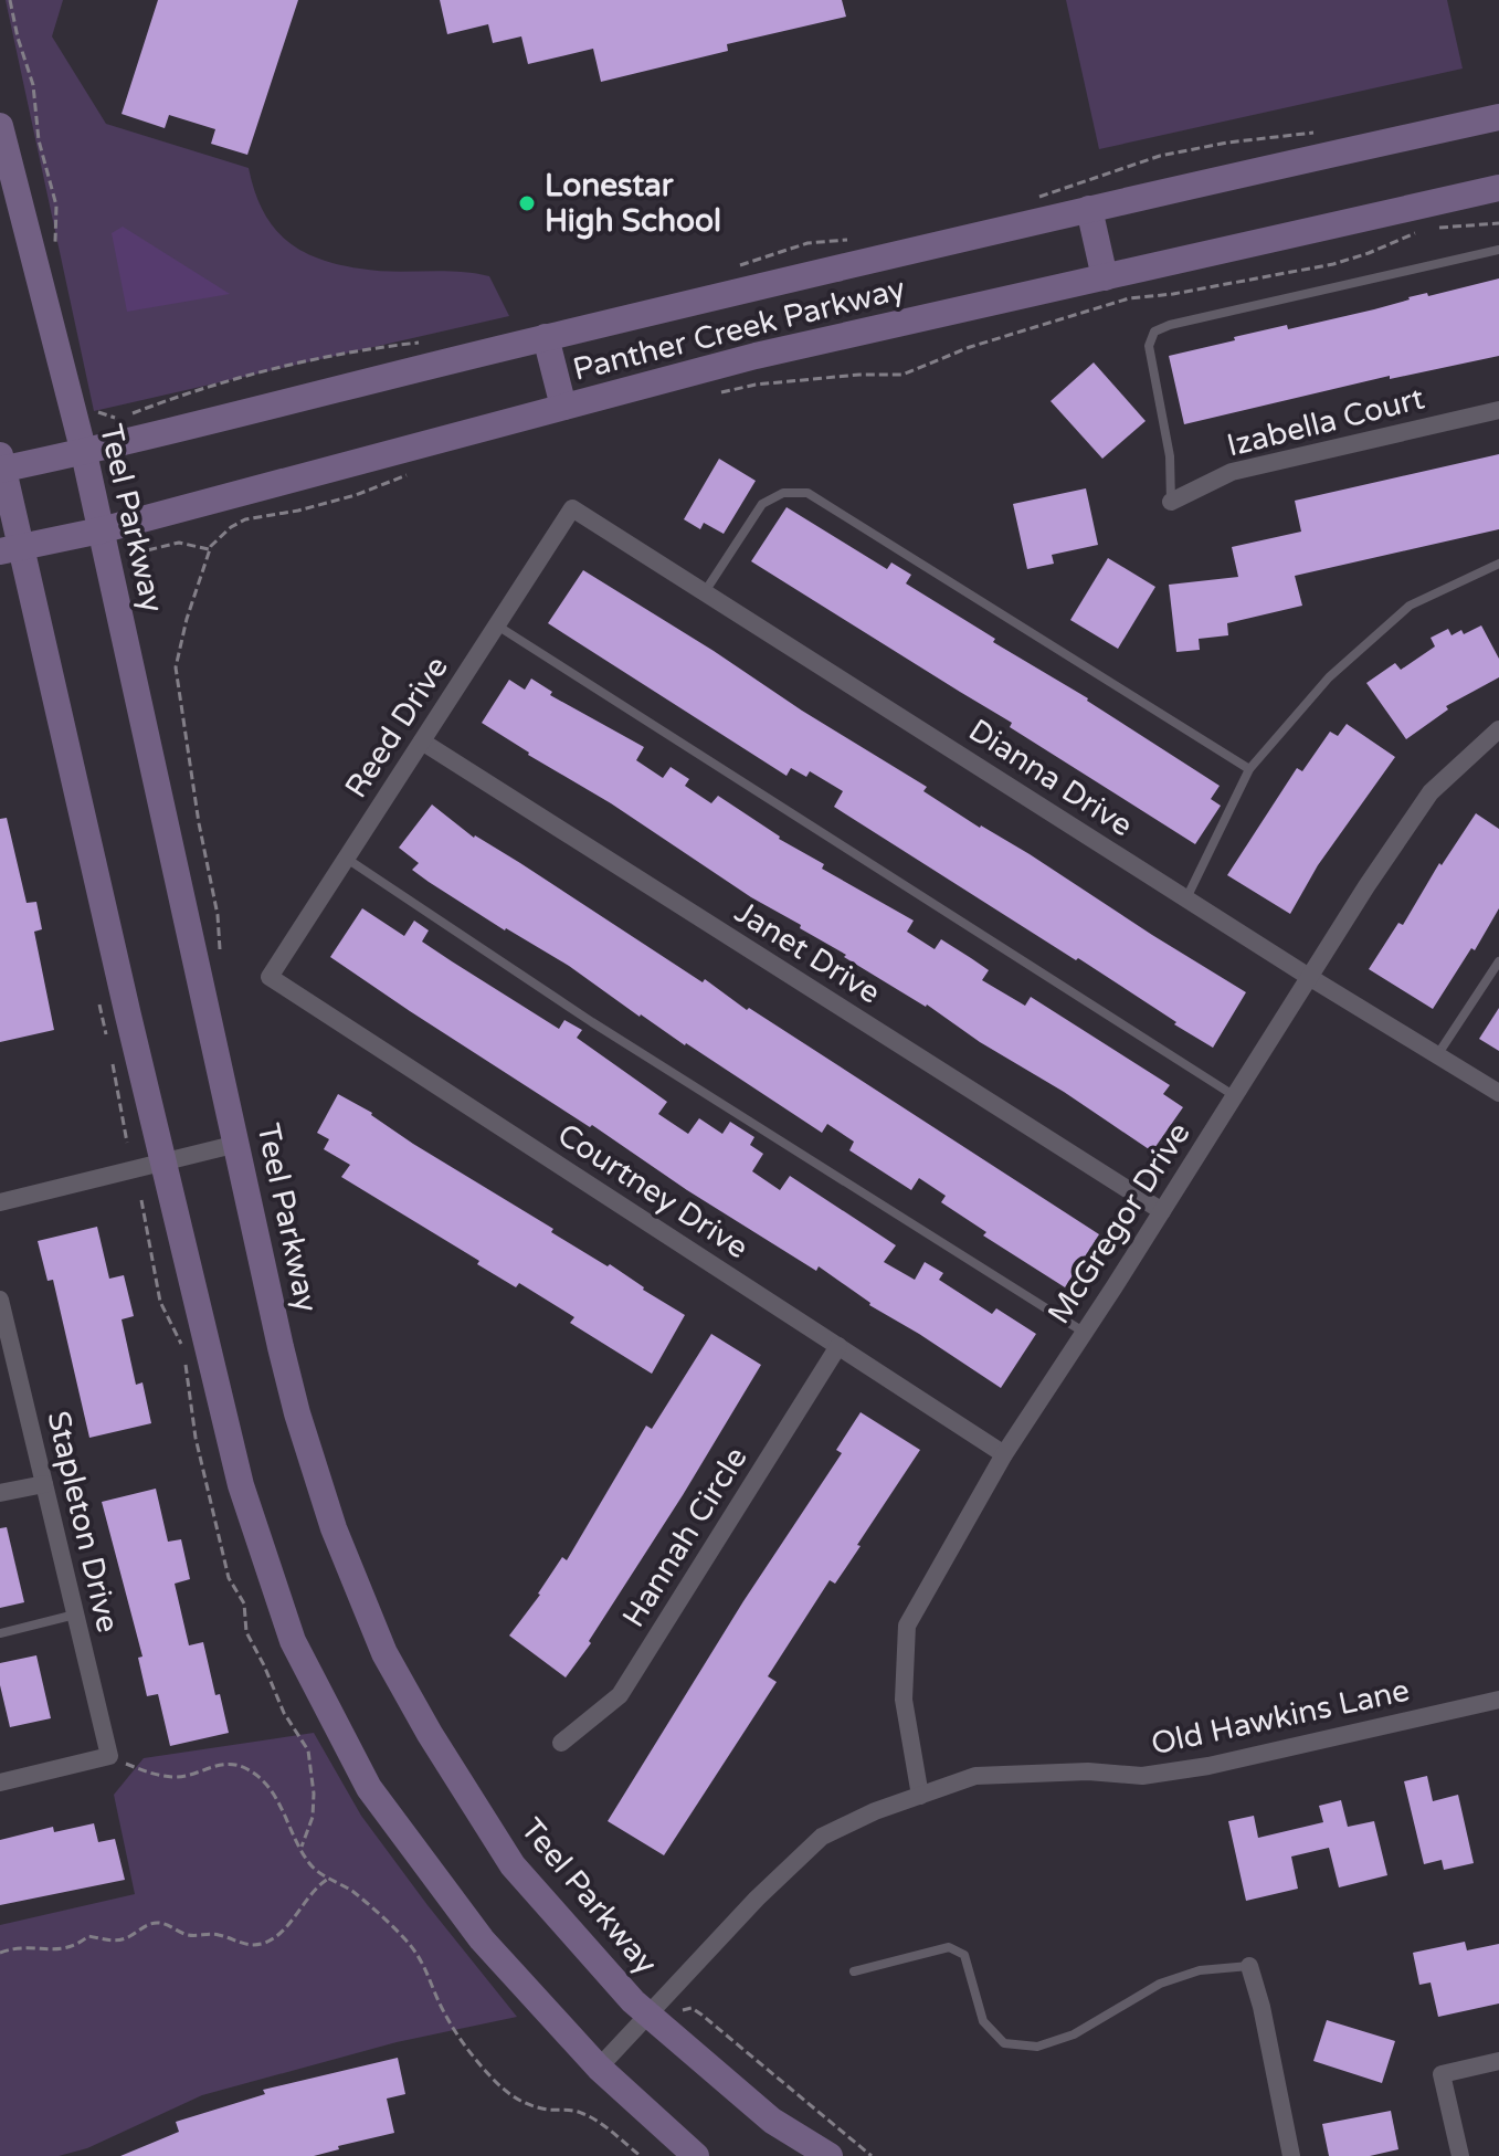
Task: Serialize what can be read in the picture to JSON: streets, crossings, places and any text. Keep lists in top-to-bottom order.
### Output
{
  "streets": {
    "main road": ["Panther Creek Parkway", "Teel Parkway"],
    "street": [
      "Izabella Court",
      "Reed Drive",
      "Dianna Drive",
      "Janet Drive",
      "Courtney Drive",
      "McGregor Drive",
      "Stapleton Drive",
      "Hannah Circle",
      "Old Hawkins Lane"
    ]
  },
  "crossings": [
    ["Panther Creek Parkway", "Teel Parkway"],
    ["Teel Parkway", "Old Hawkins Lane"],
    ["Reed Drive", "Dianna Drive"],
    ["Reed Drive", "Janet Drive"],
    ["Reed Drive", "Courtney Drive"],
    ["Dianna Drive", "McGregor Drive"],
    ["Janet Drive", "McGregor Drive"],
    ["Courtney Drive", "McGregor Drive"],
    ["Courtney Drive", "Hannah Circle"],
    ["McGregor Drive", "Old Hawkins Lane"]
  ],
  "places": ["Lonestar High School"]
}
